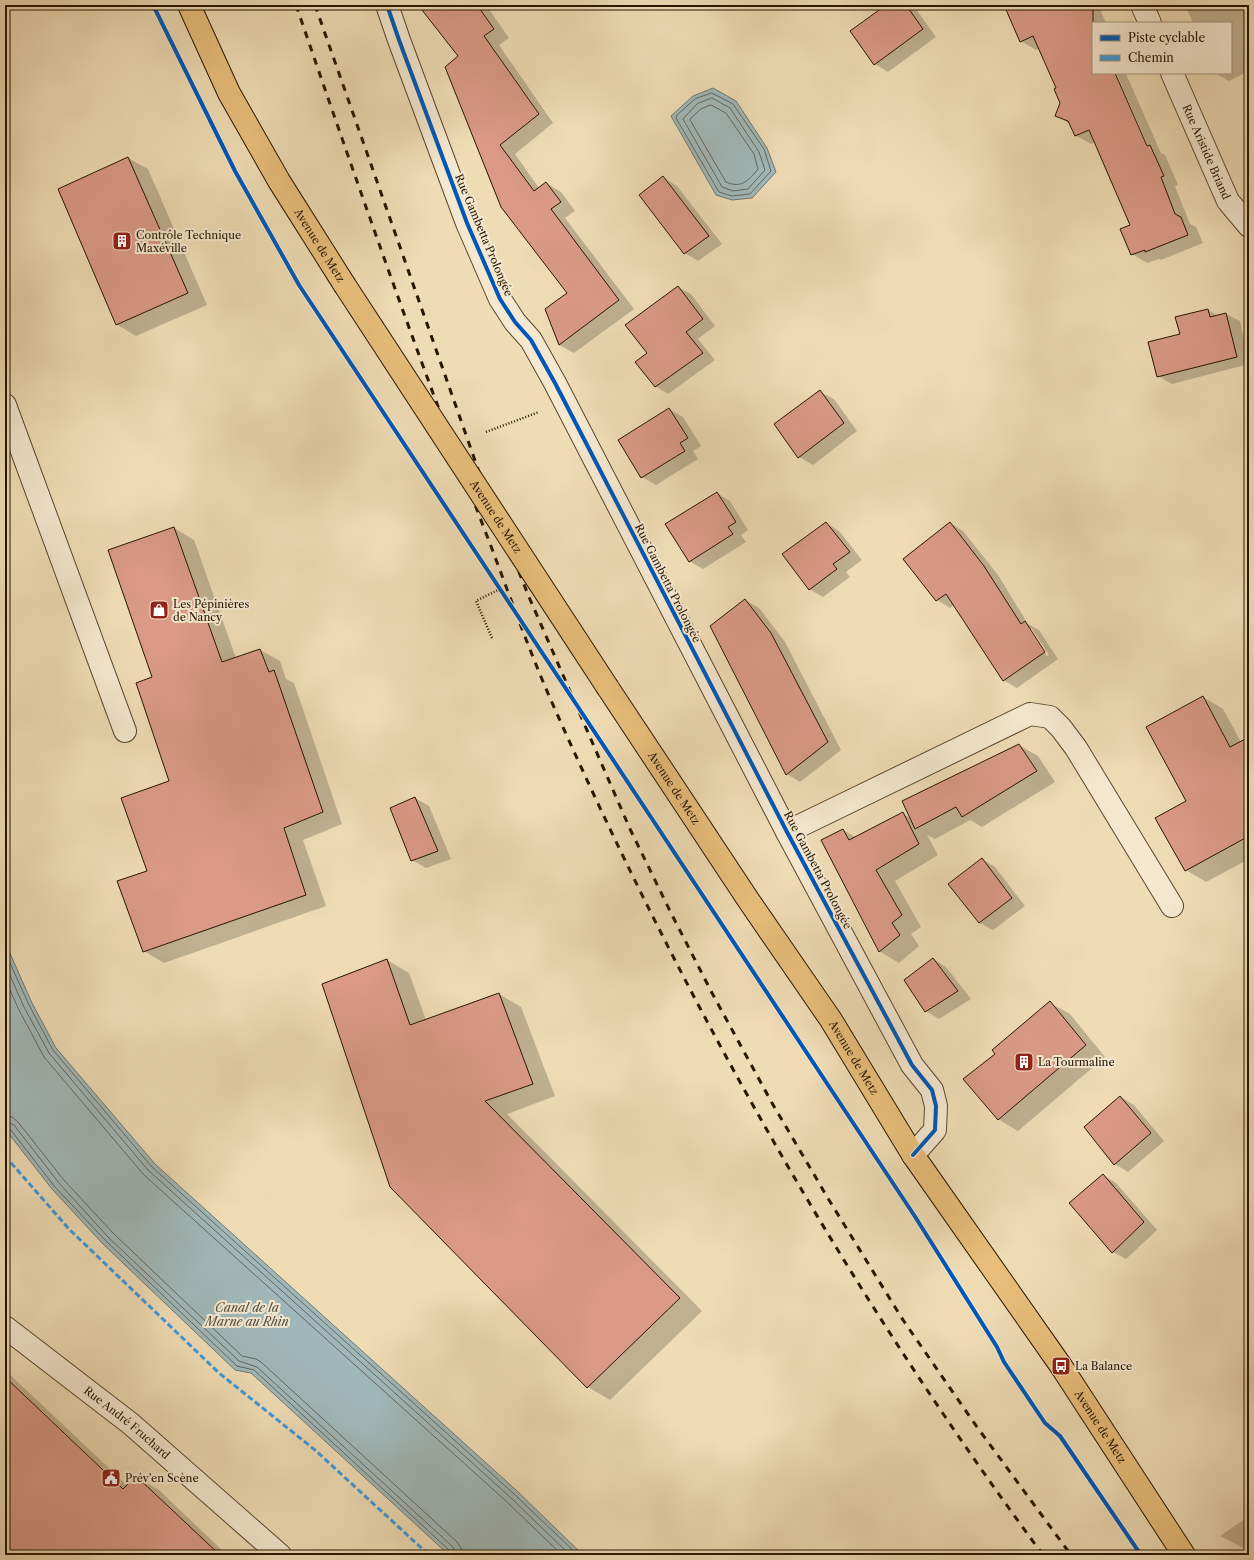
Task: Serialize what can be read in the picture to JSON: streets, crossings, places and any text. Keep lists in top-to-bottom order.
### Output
{
  "streets": {
    "main road": ["Avenue de Metz"],
    "street": ["Rue Aristide Briand", "Rue Gambetta Prolongée", "Rue André Fruchard"]
  },
  "crossings": [
    ["Rue Gambetta Prolongée", "Avenue de Metz"]
  ],
  "water": ["Canal de la Marne au Rhin"],
  "places": {
    "building": ["Contrôle Technique Maxéville", "La Tourmaline"],
    "shop": ["Les Pépinières de Nancy"],
    "bus stop": ["La Balance"],
    "public building": ["Prév’en Scène"]
  },
  "legend": ["Piste cyclable", "Chemin"]
}
